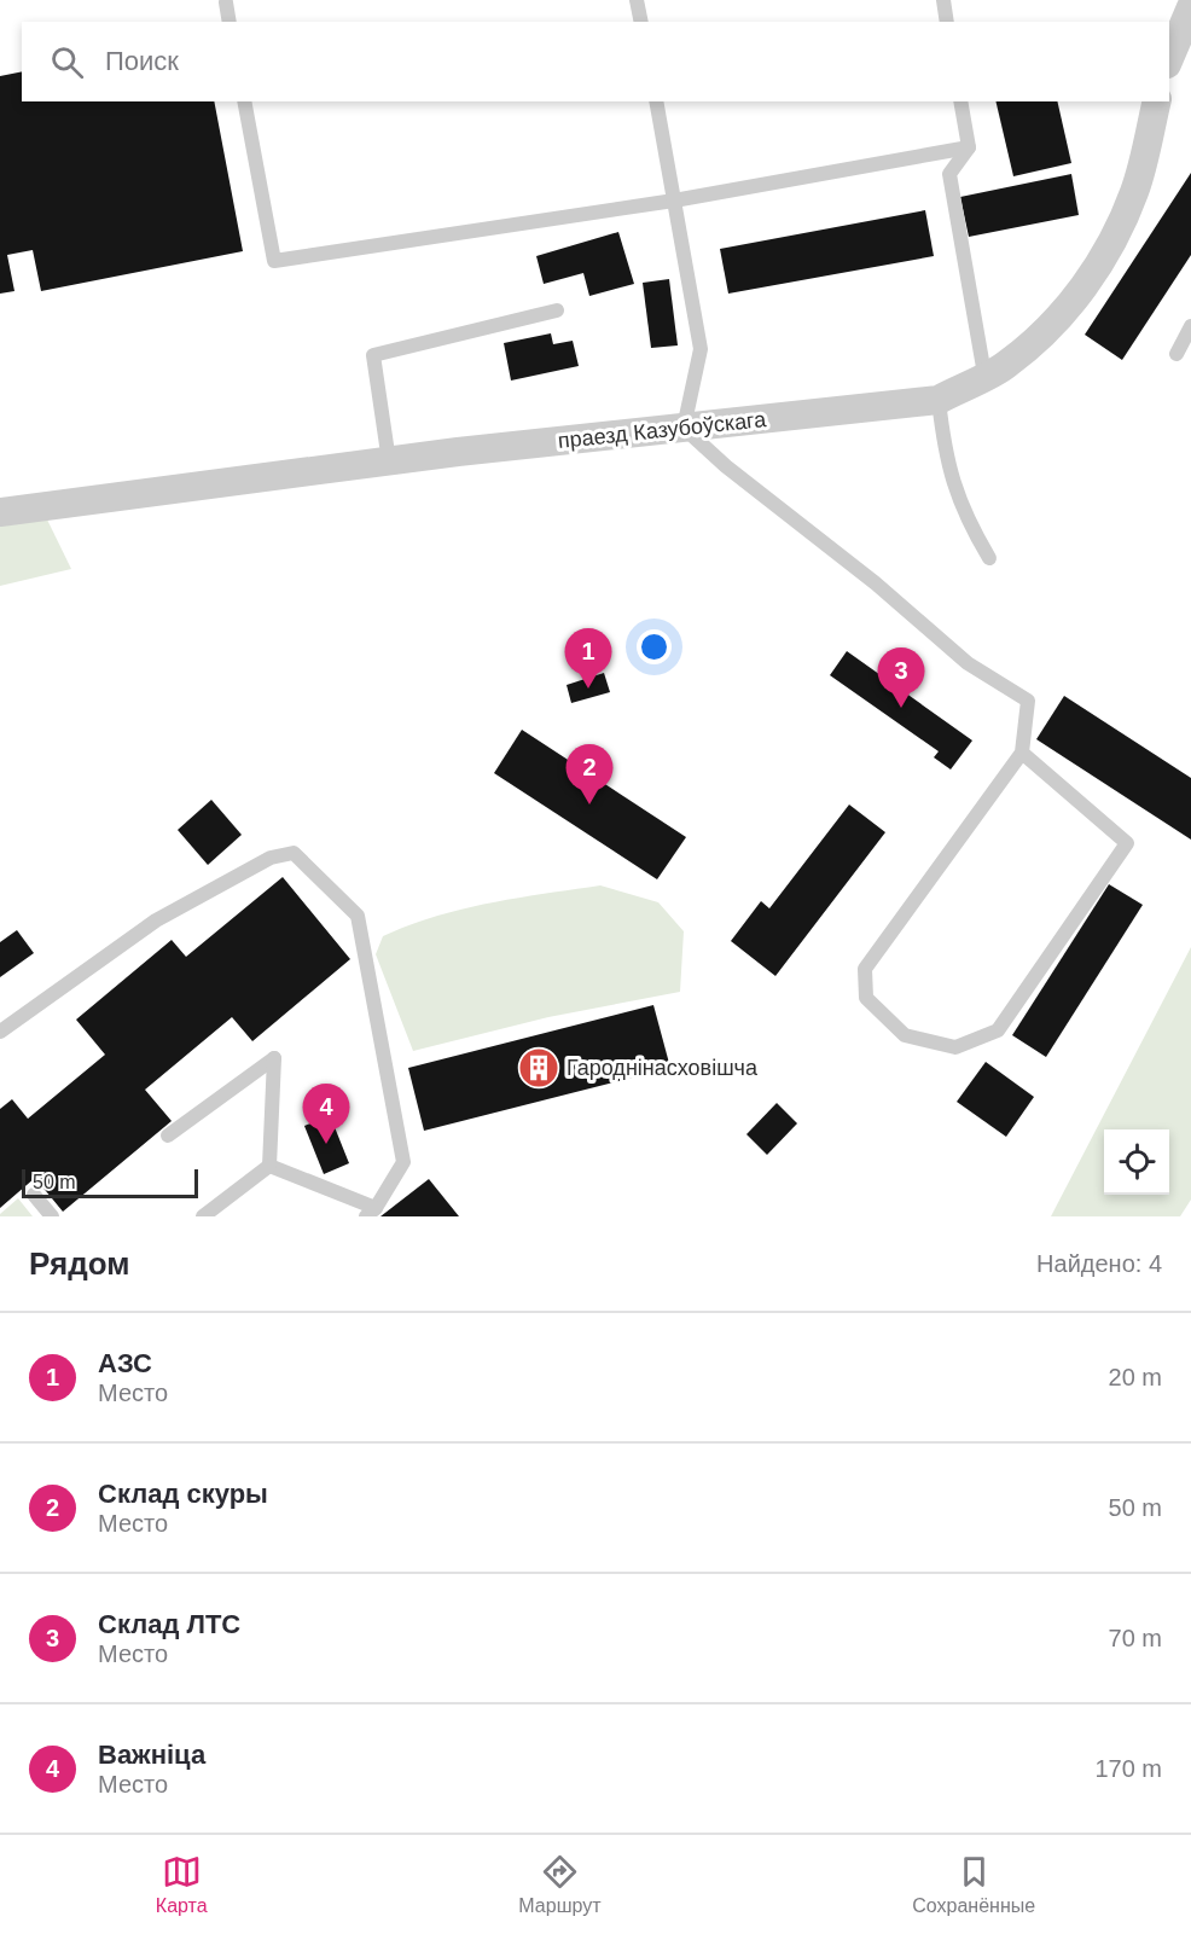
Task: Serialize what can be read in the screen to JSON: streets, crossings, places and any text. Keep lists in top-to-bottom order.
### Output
{
  "streets": {
    "street": ["праезд Казубоўскага"]
  },
  "places": {
    "building": ["Гароднінасховішча"]
  },
  "scale_bar": "50 m",
  "page": {
    "search": "Поиск",
    "pins": [
      "1",
      "3",
      "2",
      "4"
    ],
    "scale": "50 m",
    "heading": ["Рядом", "Найдено: 4"],
    "list": [
      {
        "mark": "1",
        "name": "АЗС",
        "note": "Место",
        "value": "20 m"
      },
      {
        "mark": "2",
        "name": "Склад скуры",
        "note": "Место",
        "value": "50 m"
      },
      {
        "mark": "3",
        "name": "Склад ЛТС",
        "note": "Место",
        "value": "70 m"
      },
      {
        "mark": "4",
        "name": "Важніца",
        "note": "Место",
        "value": "170 m"
      }
    ],
    "nav": ["Карта", "Маршрут", "Сохранённые"]
  }
}
